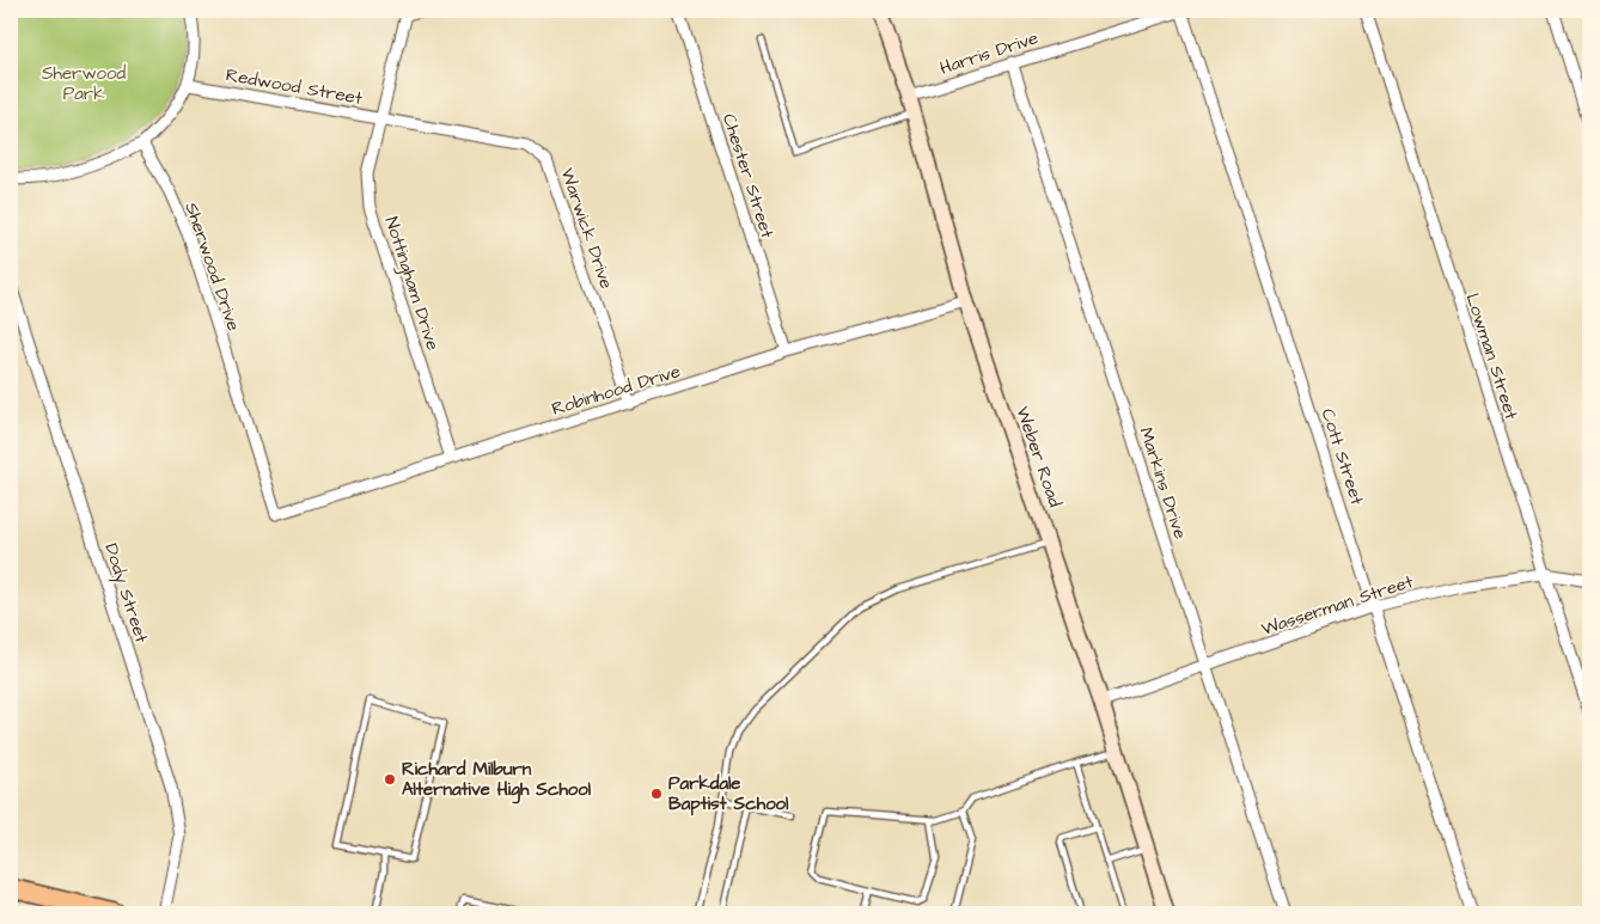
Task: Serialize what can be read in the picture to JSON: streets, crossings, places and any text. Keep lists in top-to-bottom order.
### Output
{
  "streets": {
    "main road": ["Weber Road"],
    "street": [
      "Harris Drive",
      "Redwood Street",
      "Chester Street",
      "Warwick Drive",
      "Sherwood Drive",
      "Nottingham Drive",
      "Lowman Street",
      "Robinhood Drive",
      "Cott Street",
      "Markins Drive",
      "Dody Street",
      "Wasserman Street"
    ]
  },
  "crossings": [
    ["Harris Drive", "Weber Road"],
    ["Harris Drive", "Cott Street"],
    ["Harris Drive", "Markins Drive"],
    ["Redwood Street", "Warwick Drive"],
    ["Redwood Street", "Nottingham Drive"],
    ["Chester Street", "Robinhood Drive"],
    ["Warwick Drive", "Nottingham Drive"],
    ["Warwick Drive", "Robinhood Drive"],
    ["Sherwood Drive", "Robinhood Drive"],
    ["Nottingham Drive", "Robinhood Drive"],
    ["Lowman Street", "Wasserman Street"],
    ["Robinhood Drive", "Weber Road"],
    ["Weber Road", "Wasserman Street"],
    ["Cott Street", "Wasserman Street"],
    ["Markins Drive", "Wasserman Street"]
  ],
  "parks": ["Sherwood Park"],
  "places": ["Richard Milburn Alternative High School", "Parkdale Baptist School"]
}
